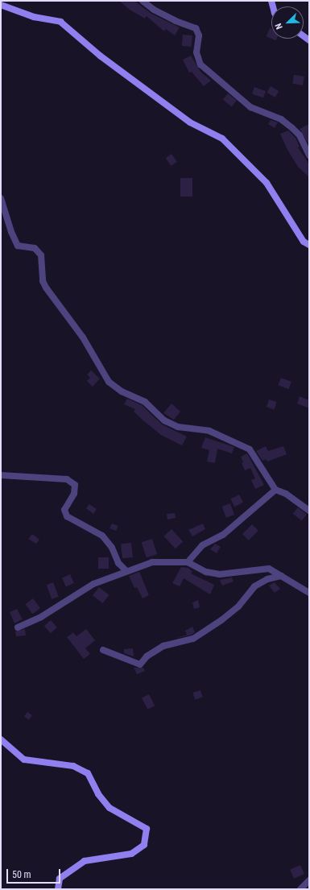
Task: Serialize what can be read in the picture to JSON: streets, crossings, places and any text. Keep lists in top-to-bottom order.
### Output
{
  "scale_bar": "50 m",
  "north": "bottom left"
}
